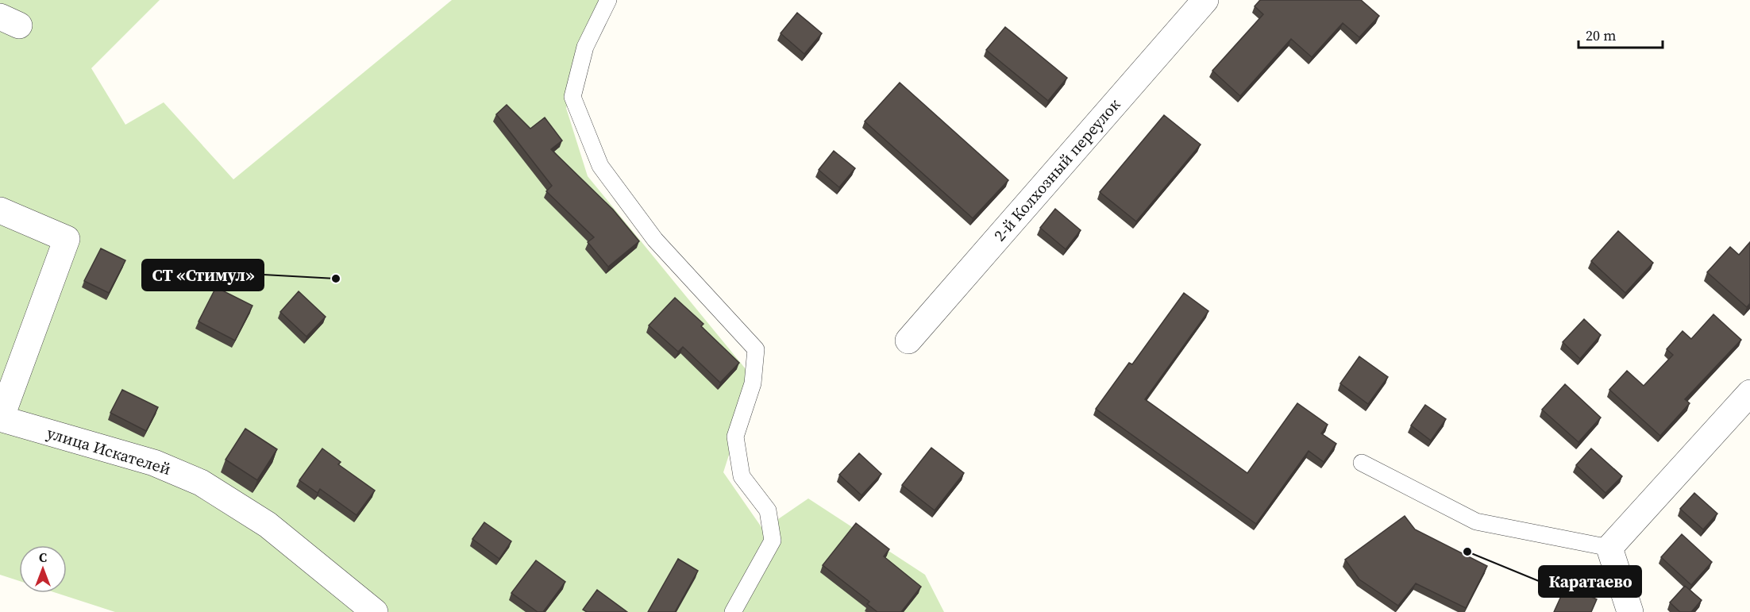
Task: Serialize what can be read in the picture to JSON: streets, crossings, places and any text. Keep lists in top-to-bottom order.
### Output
{
  "streets": {
    "street": ["2-й Колхозный переулок", "улица Искателей"]
  },
  "places": ["СТ «Стимул»", "Каратаево"],
  "scale_bar": "20 m",
  "north": "top"
}
